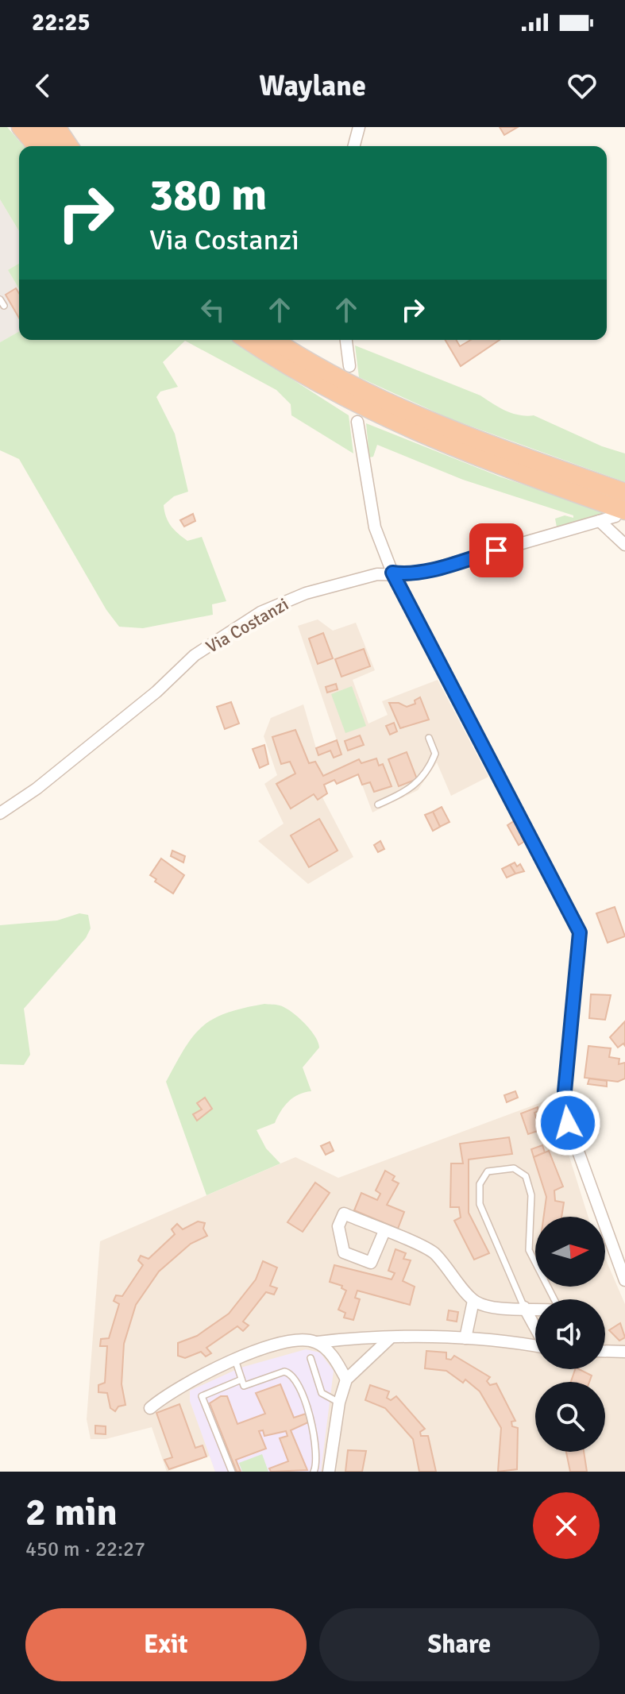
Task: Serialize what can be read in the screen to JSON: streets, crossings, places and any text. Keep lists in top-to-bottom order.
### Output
{
  "streets": {
    "street": ["Via Costanzi"]
  },
  "north": "right",
  "page": {
    "status": "22:25",
    "header": "Waylane",
    "turn": ["380 m", "Via Costanzi"],
    "heading": ["2 min", "450 m · 22:27"],
    "buttons": ["Exit", "Share"]
  }
}
